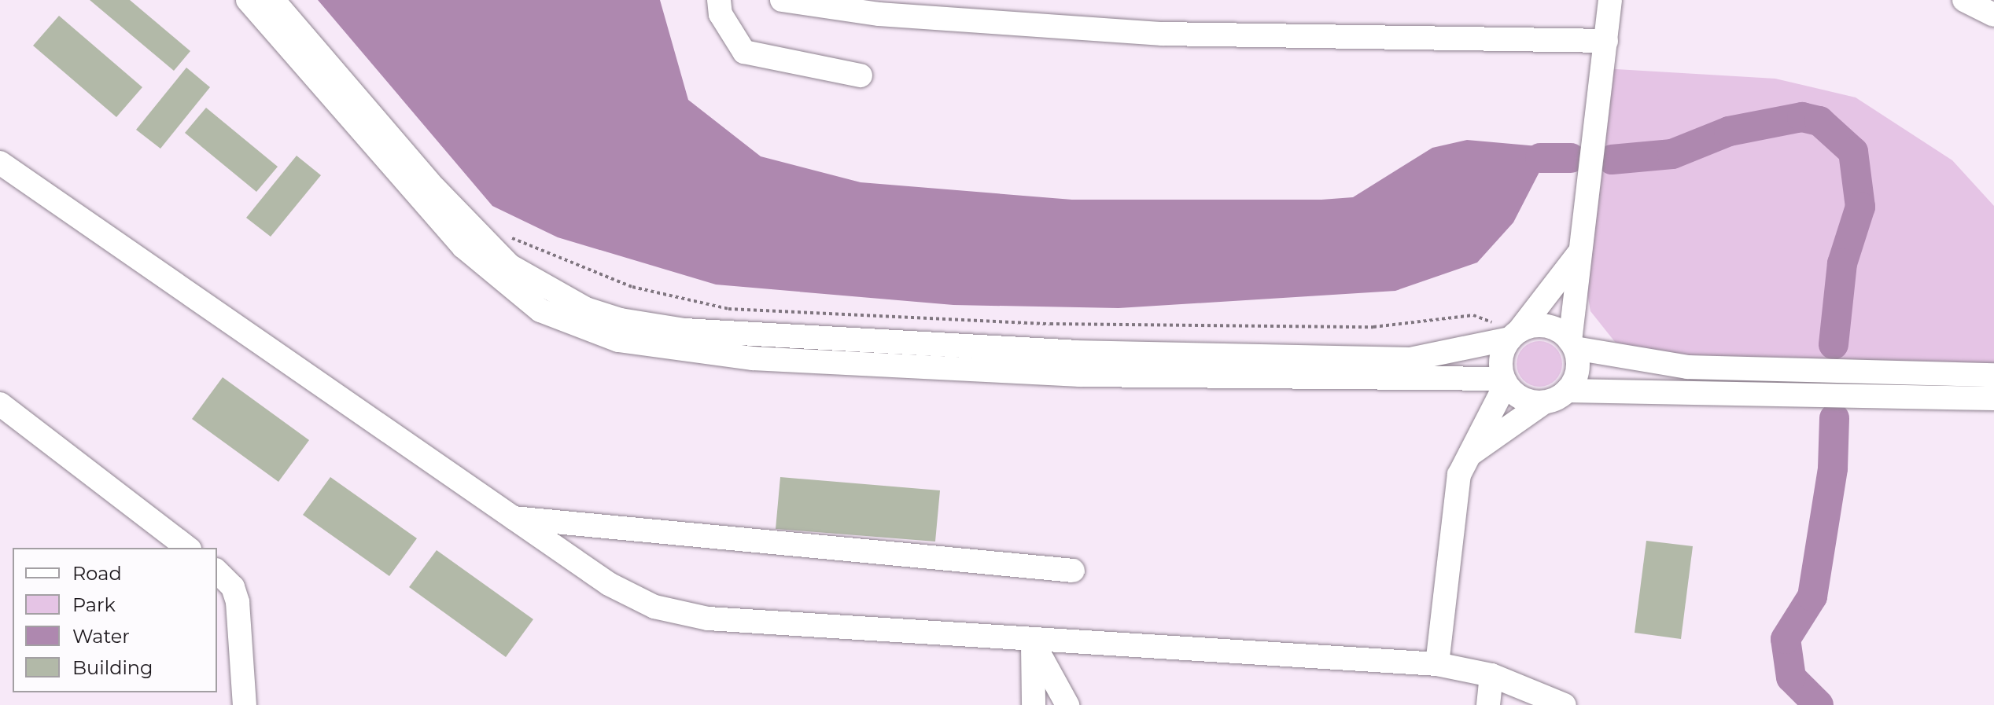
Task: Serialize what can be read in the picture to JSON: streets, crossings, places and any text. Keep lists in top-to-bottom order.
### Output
{
  "legend": [
    "Road",
    "Park",
    "Water",
    "Building"
  ]
}
